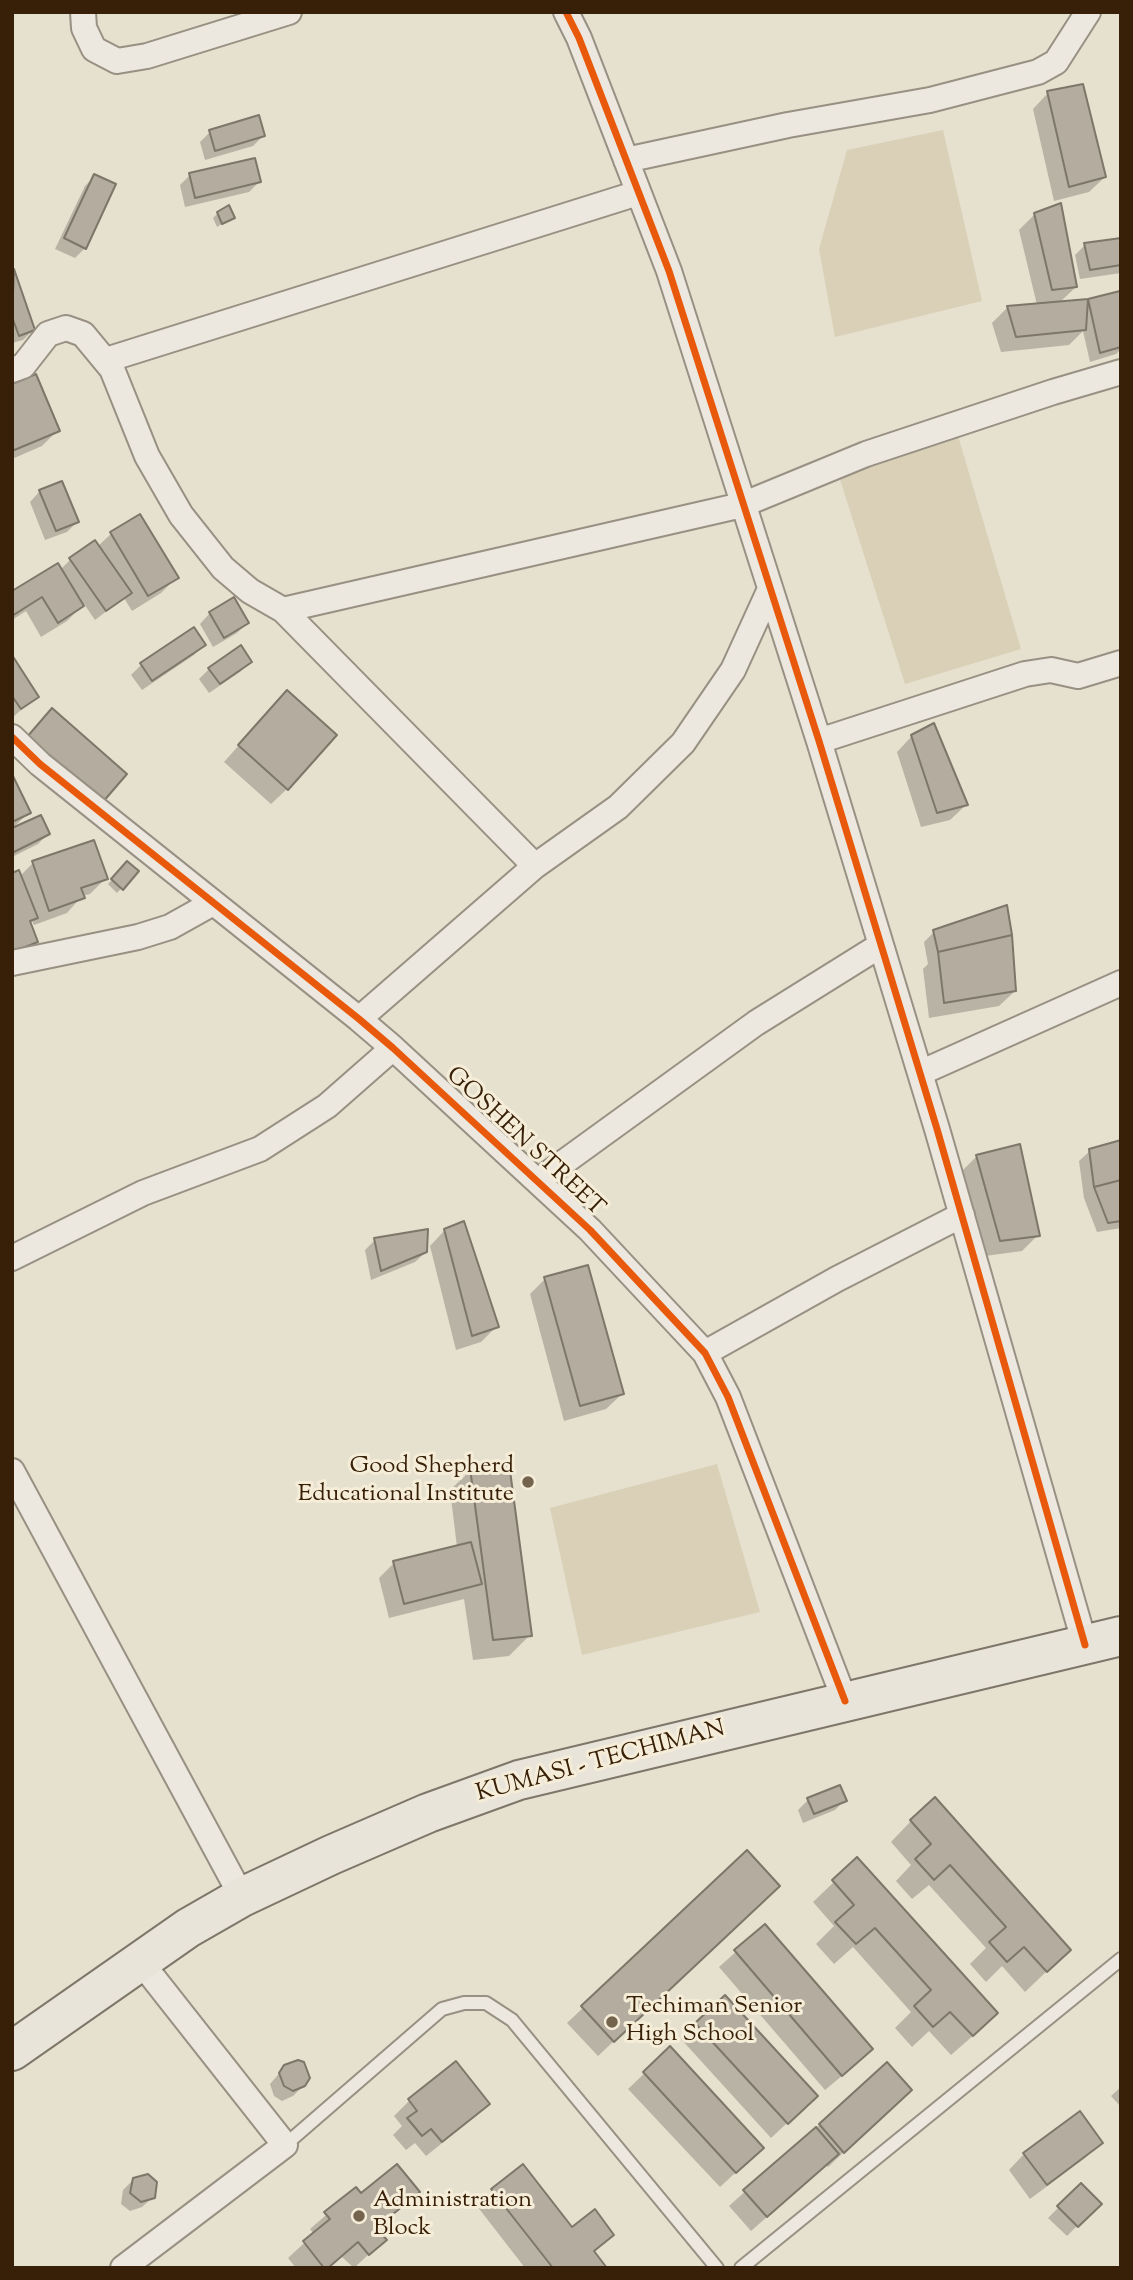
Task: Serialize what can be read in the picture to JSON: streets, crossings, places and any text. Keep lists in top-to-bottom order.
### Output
{
  "streets": {
    "highway": ["KUMASI - TECHIMAN"],
    "street": ["GOSHEN STREET"]
  },
  "crossings": [
    ["GOSHEN STREET", "KUMASI - TECHIMAN"]
  ],
  "places": ["Good Shepherd Educational Institute", "Techiman Senior High School", "Administration Block"]
}
